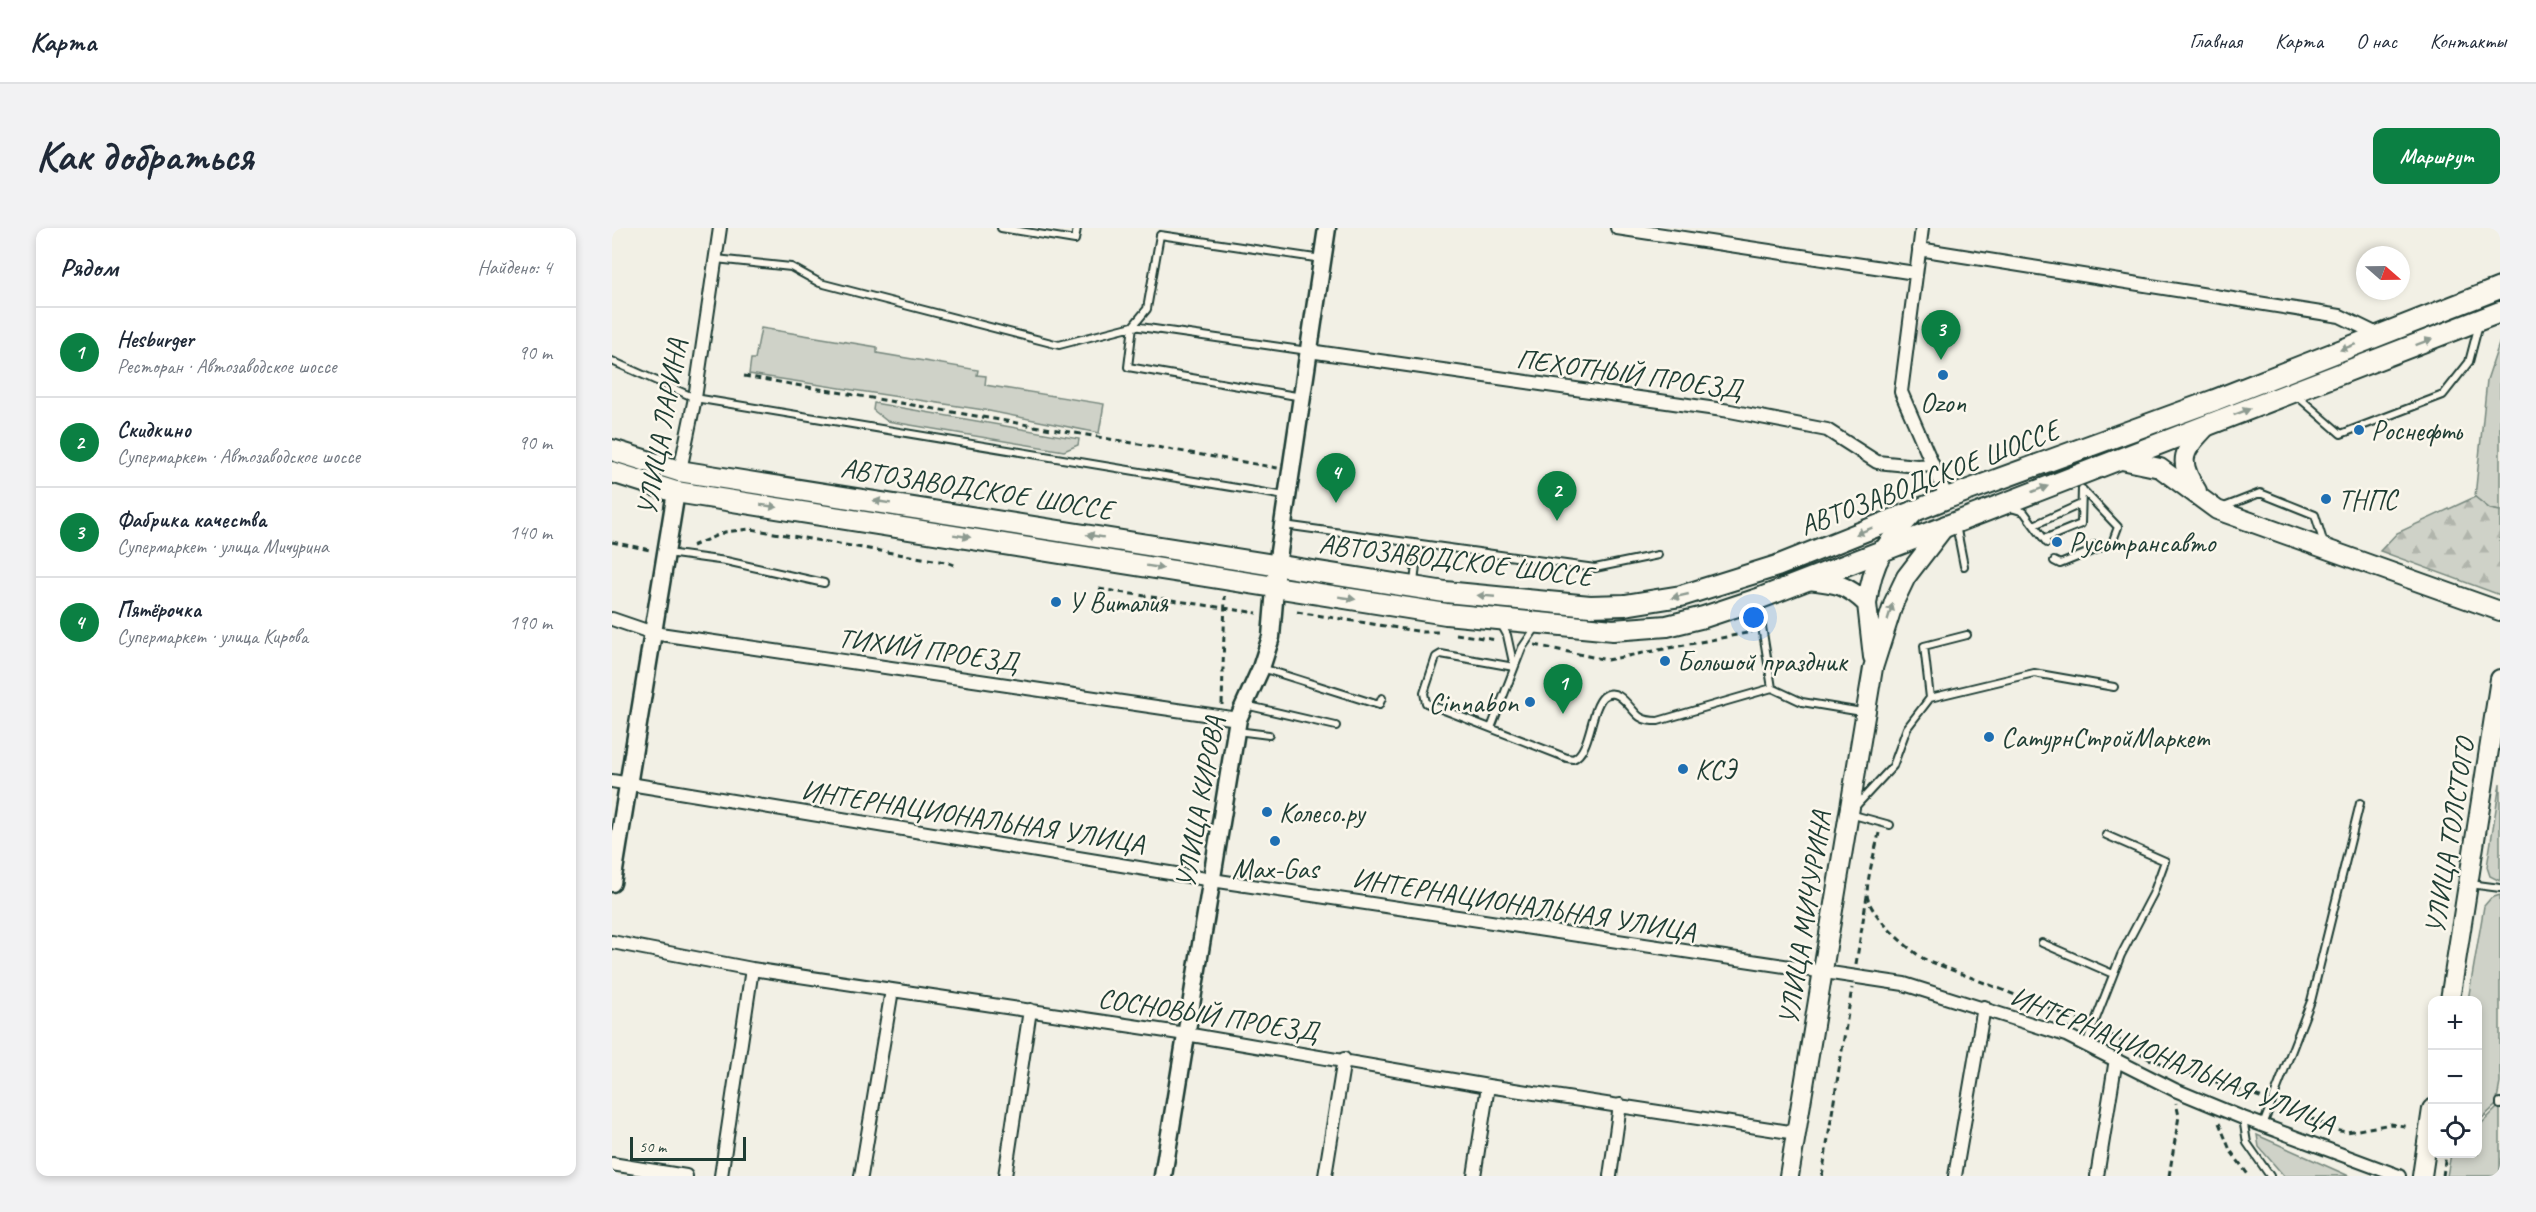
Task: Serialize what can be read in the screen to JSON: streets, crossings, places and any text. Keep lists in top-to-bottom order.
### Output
{
  "streets": {
    "main road": ["АВТОЗАВОДСКОЕ ШОССЕ", "УЛИЦА ТОЛСТОГО", "УЛИЦА МИЧУРИНА"],
    "street": [
      "ПЕХОТНЫЙ ПРОЕЗД",
      "УЛИЦА ЛАРИНА",
      "ТИХИЙ ПРОЕЗД",
      "УЛИЦА КИРОВА",
      "ИНТЕРНАЦИОНАЛЬНАЯ УЛИЦА",
      "СОСНОВЫЙ ПРОЕЗД"
    ]
  },
  "crossings": [
    ["ПЕХОТНЫЙ ПРОЕЗД", "УЛИЦА КИРОВА"],
    ["УЛИЦА ЛАРИНА", "АВТОЗАВОДСКОЕ ШОССЕ"],
    ["УЛИЦА ЛАРИНА", "ТИХИЙ ПРОЕЗД"],
    ["УЛИЦА ЛАРИНА", "ИНТЕРНАЦИОНАЛЬНАЯ УЛИЦА"],
    ["АВТОЗАВОДСКОЕ ШОССЕ", "УЛИЦА КИРОВА"],
    ["АВТОЗАВОДСКОЕ ШОССЕ", "УЛИЦА МИЧУРИНА"],
    ["ТИХИЙ ПРОЕЗД", "УЛИЦА КИРОВА"],
    ["УЛИЦА КИРОВА", "ИНТЕРНАЦИОНАЛЬНАЯ УЛИЦА"],
    ["УЛИЦА КИРОВА", "СОСНОВЫЙ ПРОЕЗД"],
    ["ИНТЕРНАЦИОНАЛЬНАЯ УЛИЦА", "УЛИЦА МИЧУРИНА"],
    ["УЛИЦА МИЧУРИНА", "СОСНОВЫЙ ПРОЕЗД"]
  ],
  "places": [
    "Ozon",
    "Роснефть",
    "ТНПС",
    "Русьтрансавто",
    "У Виталия",
    "Большой праздник",
    "Cinnabon",
    "СатурнСтройМаркет",
    "КСЭ",
    "Колесо.ру",
    "Max-Gas"
  ],
  "scale_bar": "50 m",
  "north": "right",
  "page": {
    "header": "Карта",
    "nav": [
      "Главная",
      "Карта",
      "О нас",
      "Контакты"
    ],
    "buttons": "Маршрут",
    "title": "Как добраться",
    "heading": ["Рядом", "Найдено: 4"],
    "list": [
      {
        "mark": "1",
        "name": "Hesburger",
        "note": "Ресторан · Автозаводское шоссе",
        "value": "90 m"
      },
      {
        "mark": "2",
        "name": "Скидкино",
        "note": "Супермаркет · Автозаводское шоссе",
        "value": "90 m"
      },
      {
        "mark": "3",
        "name": "Фабрика качества",
        "note": "Супермаркет · улица Мичурина",
        "value": "140 m"
      },
      {
        "mark": "4",
        "name": "Пятёрочка",
        "note": "Супермаркет · улица Кирова",
        "value": "190 m"
      }
    ],
    "pins": [
      "3",
      "4",
      "2",
      "1"
    ],
    "map_buttons": ["+", "−"],
    "scale": "50 m"
  }
}
